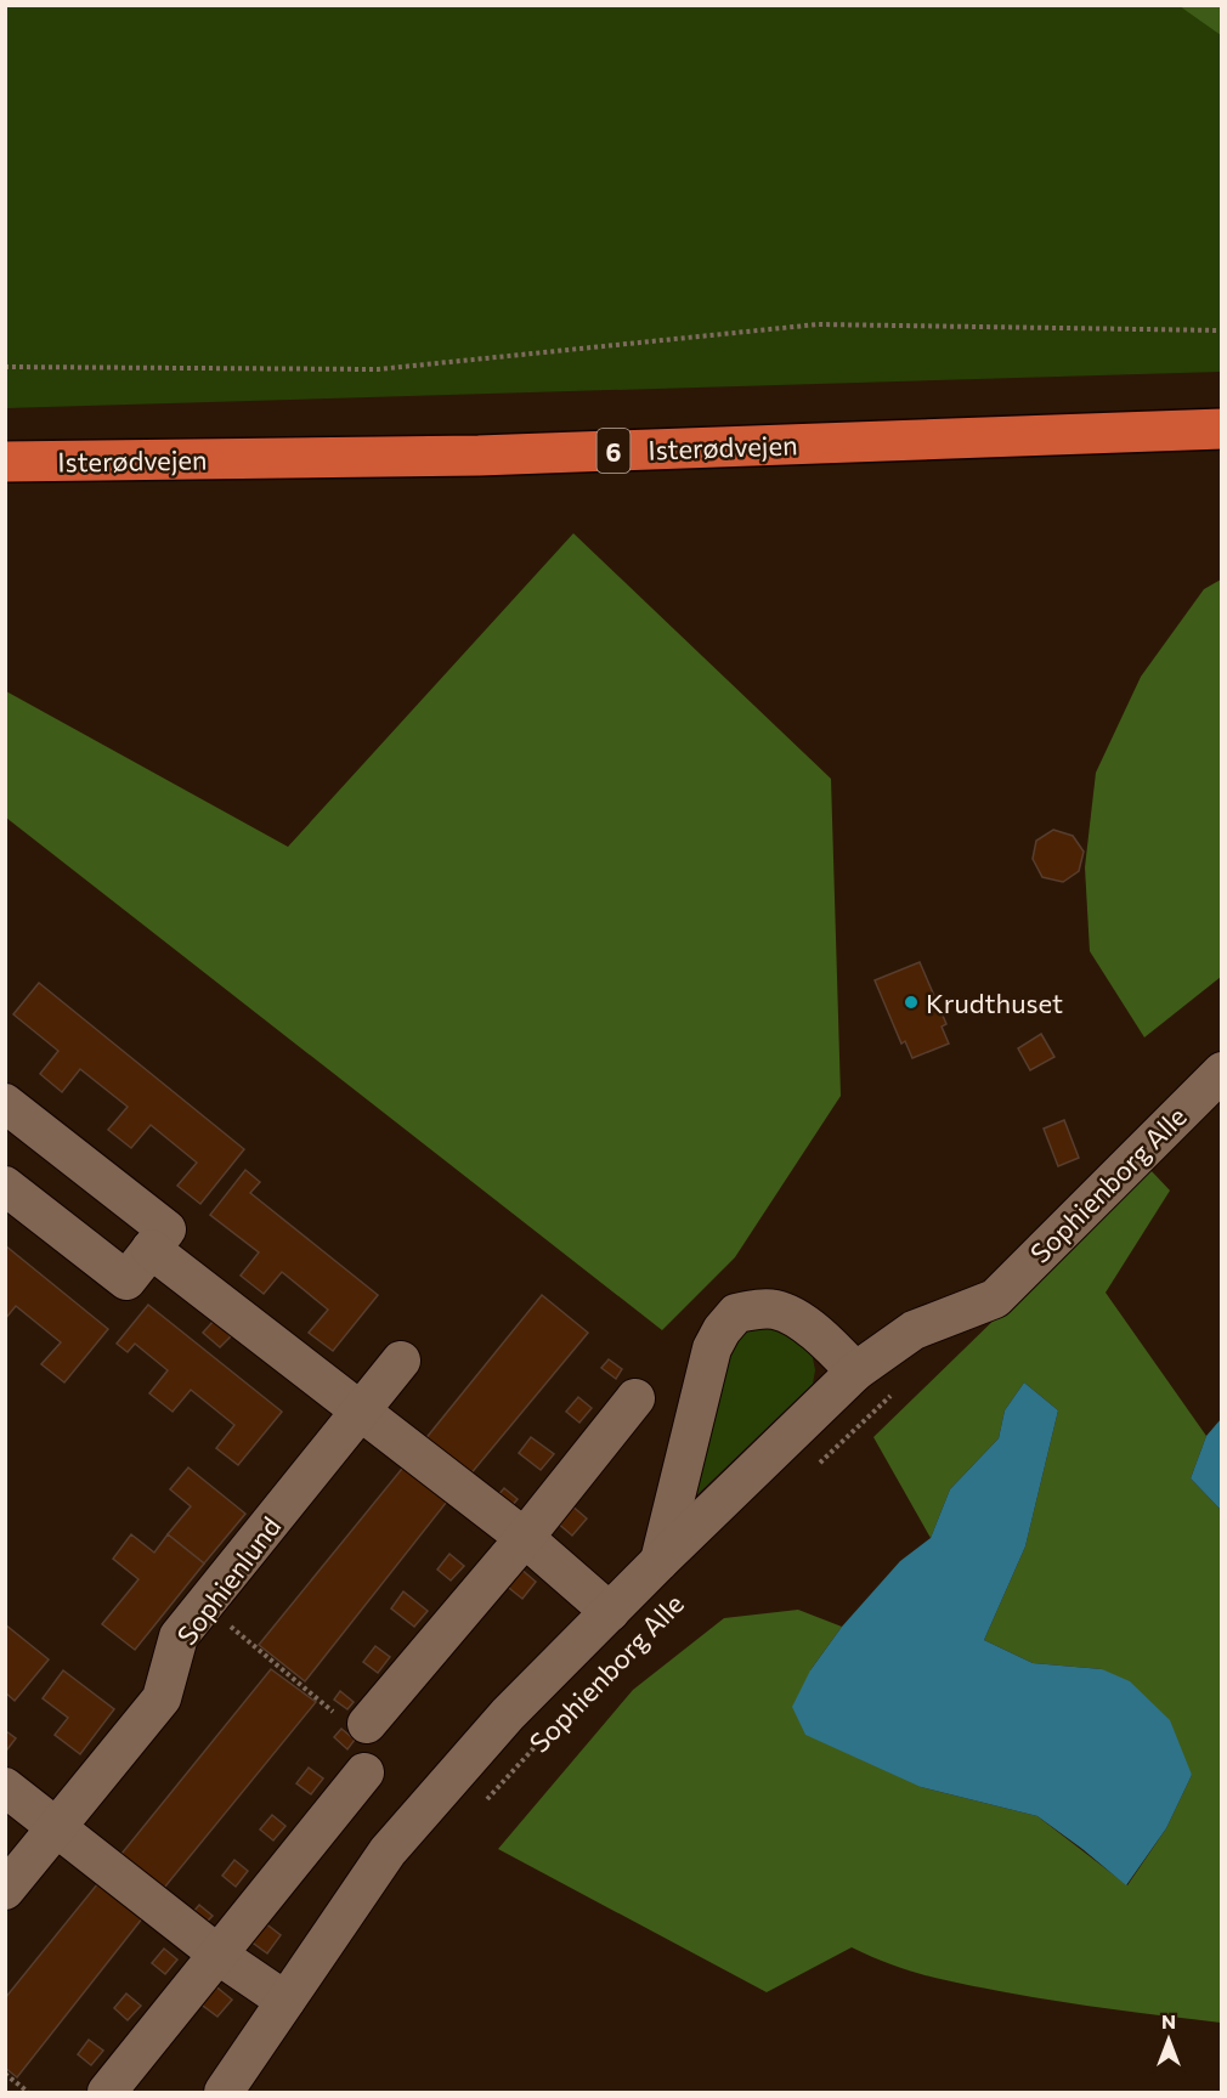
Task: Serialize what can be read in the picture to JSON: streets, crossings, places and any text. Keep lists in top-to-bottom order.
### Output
{
  "streets": {
    "highway": ["Isterødvejen", "6"],
    "street": ["Sophienborg Alle", "Sophienlund"]
  },
  "places": ["Krudthuset"],
  "north": "top"
}
